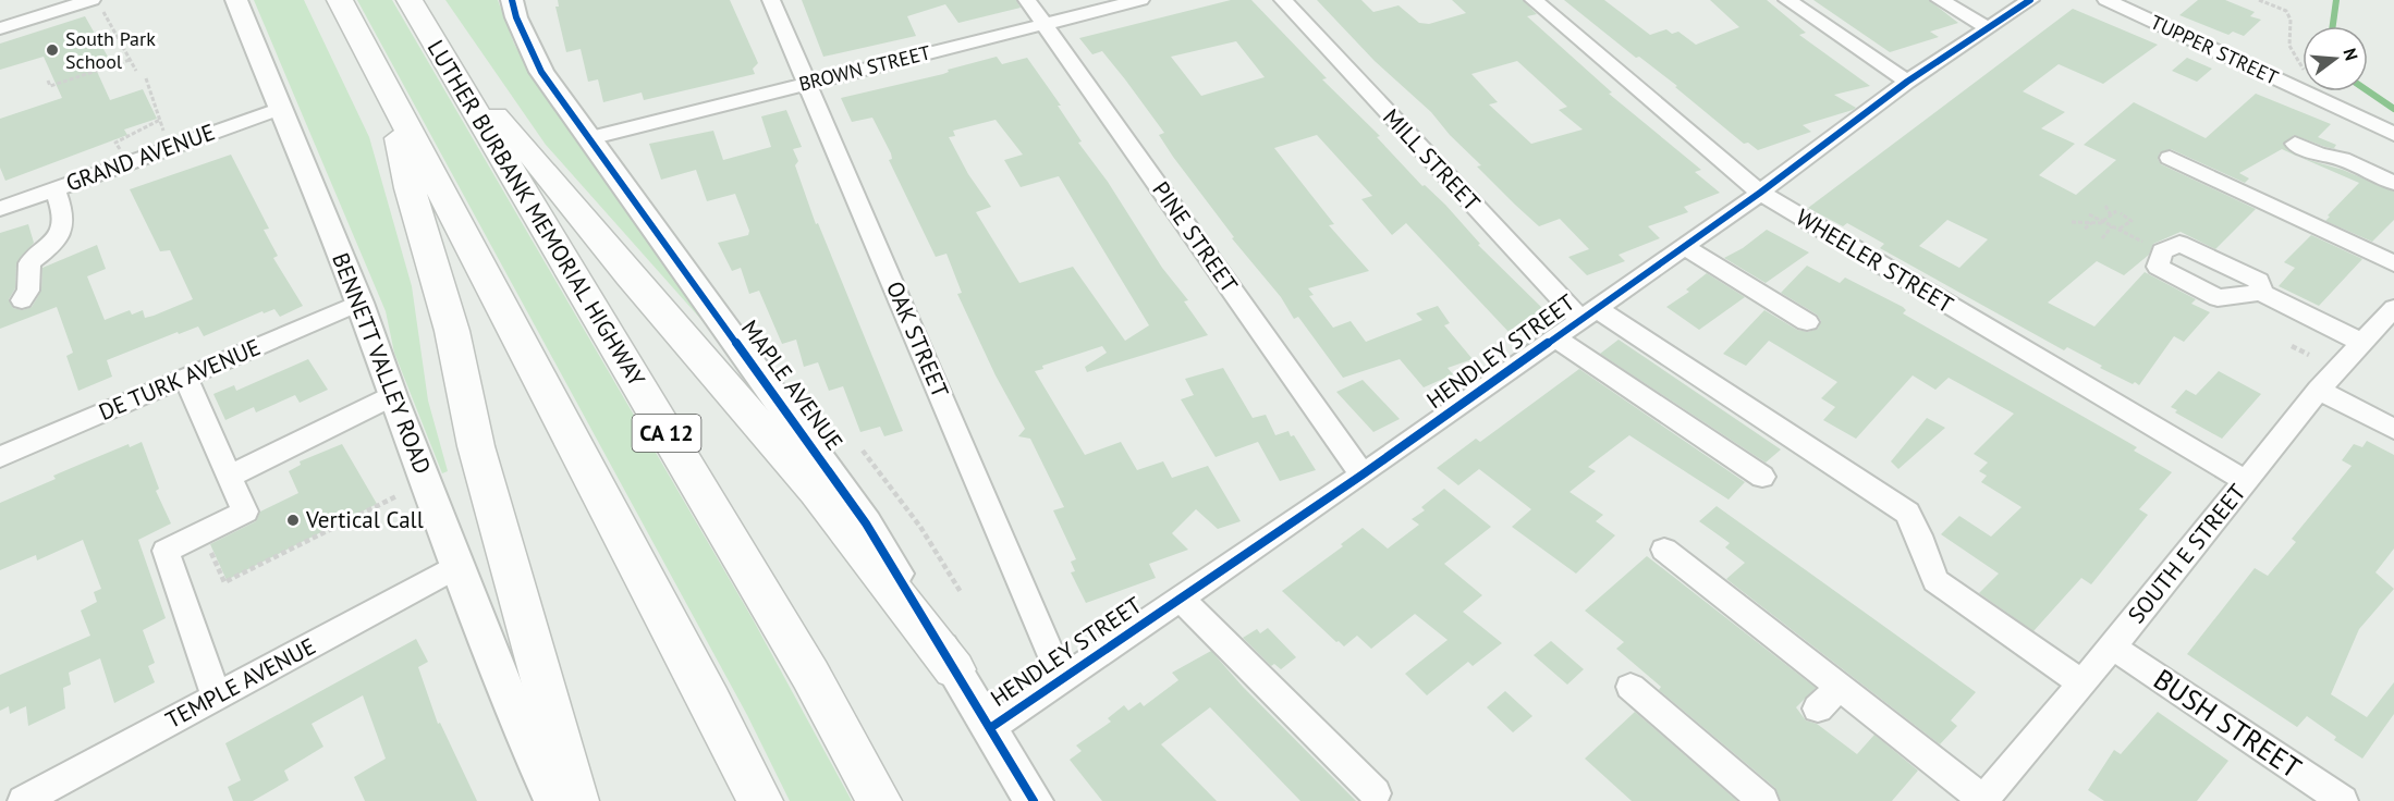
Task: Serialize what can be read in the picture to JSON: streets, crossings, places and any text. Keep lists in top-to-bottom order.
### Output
{
  "streets": {
    "highway": ["LUTHER BURBANK MEMORIAL HIGHWAY", "CA 12"],
    "main road": ["BENNETT VALLEY ROAD", "MAPLE AVENUE"],
    "street": [
      "TUPPER STREET",
      "BROWN STREET",
      "GRAND AVENUE",
      "MILL STREET",
      "PINE STREET",
      "WHEELER STREET",
      "OAK STREET",
      "HENDLEY STREET",
      "DE TURK AVENUE",
      "SOUTH E STREET",
      "TEMPLE AVENUE",
      "BUSH STREET"
    ]
  },
  "crossings": [
    ["BROWN STREET", "PINE STREET"],
    ["BROWN STREET", "OAK STREET"],
    ["BROWN STREET", "MAPLE AVENUE"],
    ["GRAND AVENUE", "BENNETT VALLEY ROAD"],
    ["MILL STREET", "HENDLEY STREET"],
    ["MILL STREET", "SOUTH E STREET"],
    ["PINE STREET", "HENDLEY STREET"],
    ["WHEELER STREET", "HENDLEY STREET"],
    ["WHEELER STREET", "SOUTH E STREET"],
    ["OAK STREET", "HENDLEY STREET"],
    ["HENDLEY STREET", "MAPLE AVENUE"],
    ["BENNETT VALLEY ROAD", "DE TURK AVENUE"],
    ["BENNETT VALLEY ROAD", "TEMPLE AVENUE"],
    ["SOUTH E STREET", "BUSH STREET"]
  ],
  "places": ["South Park School", "Vertical Call"],
  "north": "right"
}
